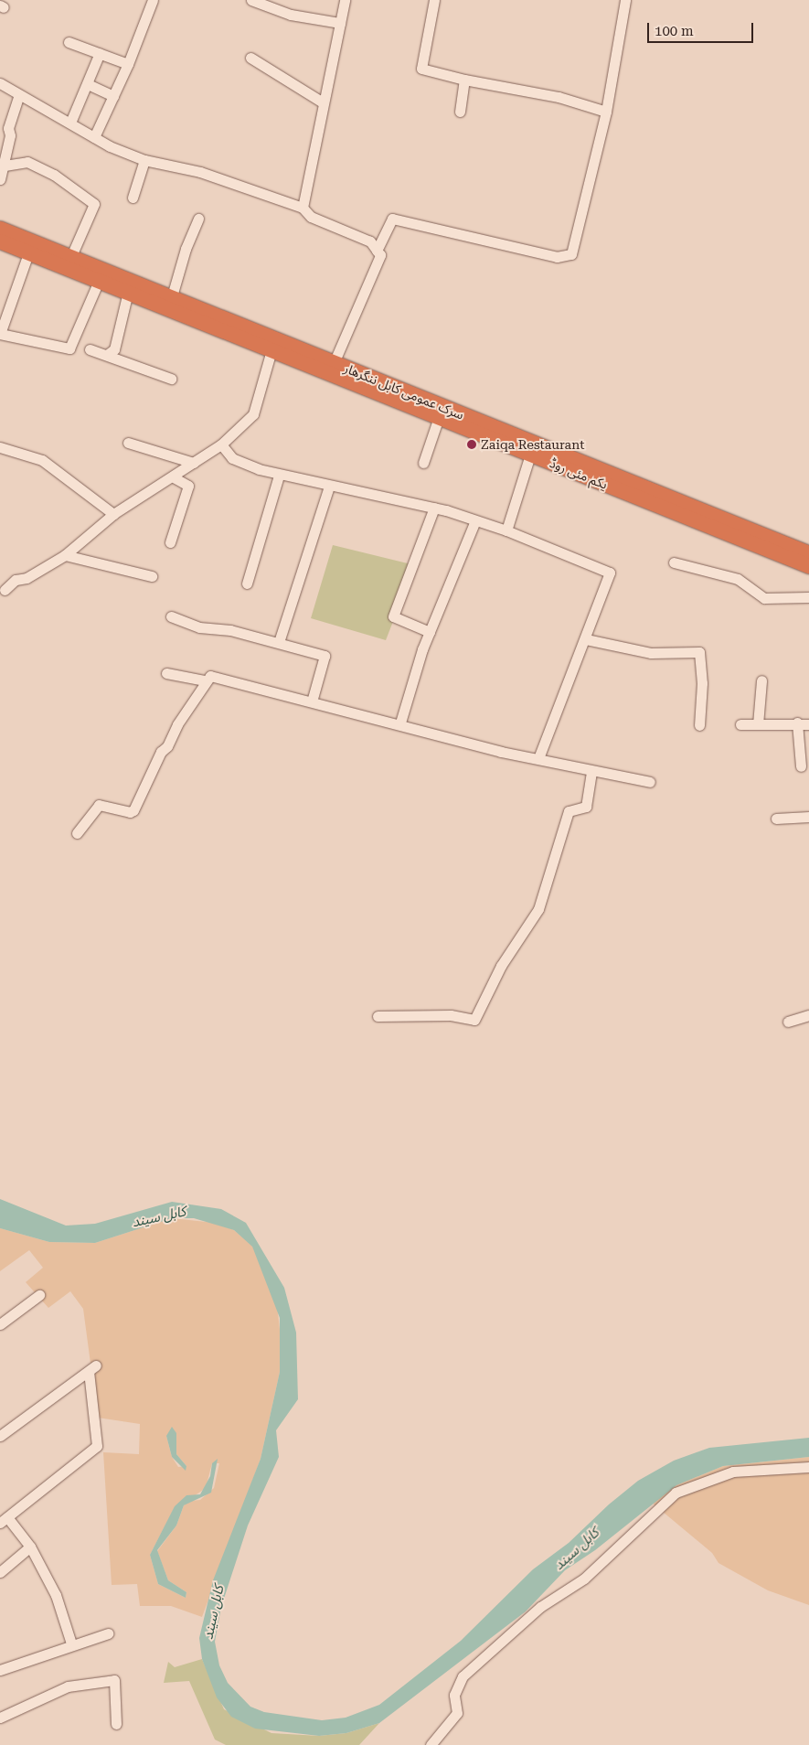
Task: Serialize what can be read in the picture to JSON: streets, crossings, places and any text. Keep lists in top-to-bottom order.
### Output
{
  "streets": {
    "highway": ["سرک عمومی کابل ننگرهار", "یکم مئی روڈ"]
  },
  "crossings": [
    ["سرک عمومی کابل ننگرهار", "یکم مئی روڈ"]
  ],
  "water": ["کابل سيند"],
  "places": ["Zaiqa Restaurant"],
  "scale_bar": "100 m"
}
